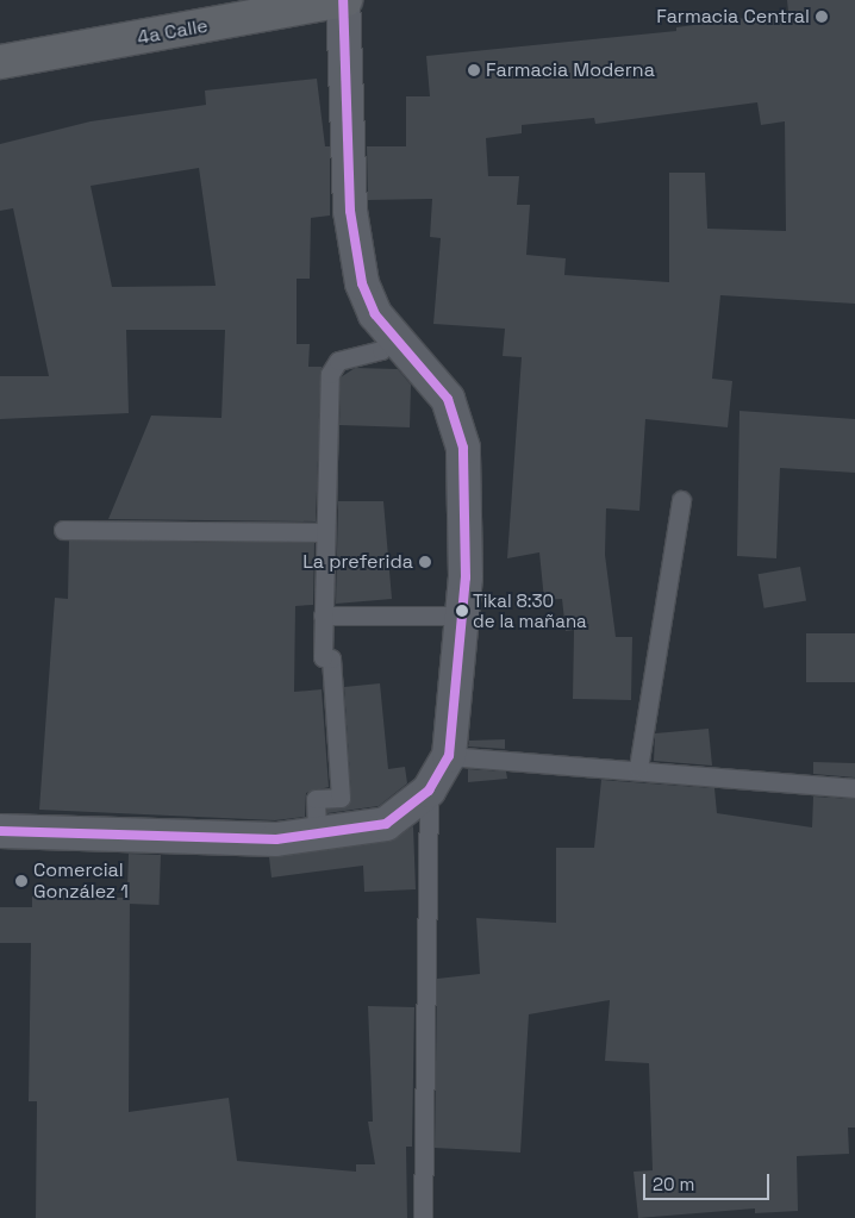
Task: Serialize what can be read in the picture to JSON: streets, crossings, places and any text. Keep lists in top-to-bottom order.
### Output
{
  "streets": {
    "main road": ["4a Calle"]
  },
  "places": [
    "Farmacia Central",
    "Farmacia Moderna",
    "La preferida",
    "Tikal 8:30 de la mañana",
    "Comercial González 1"
  ],
  "scale_bar": "20 m"
}
